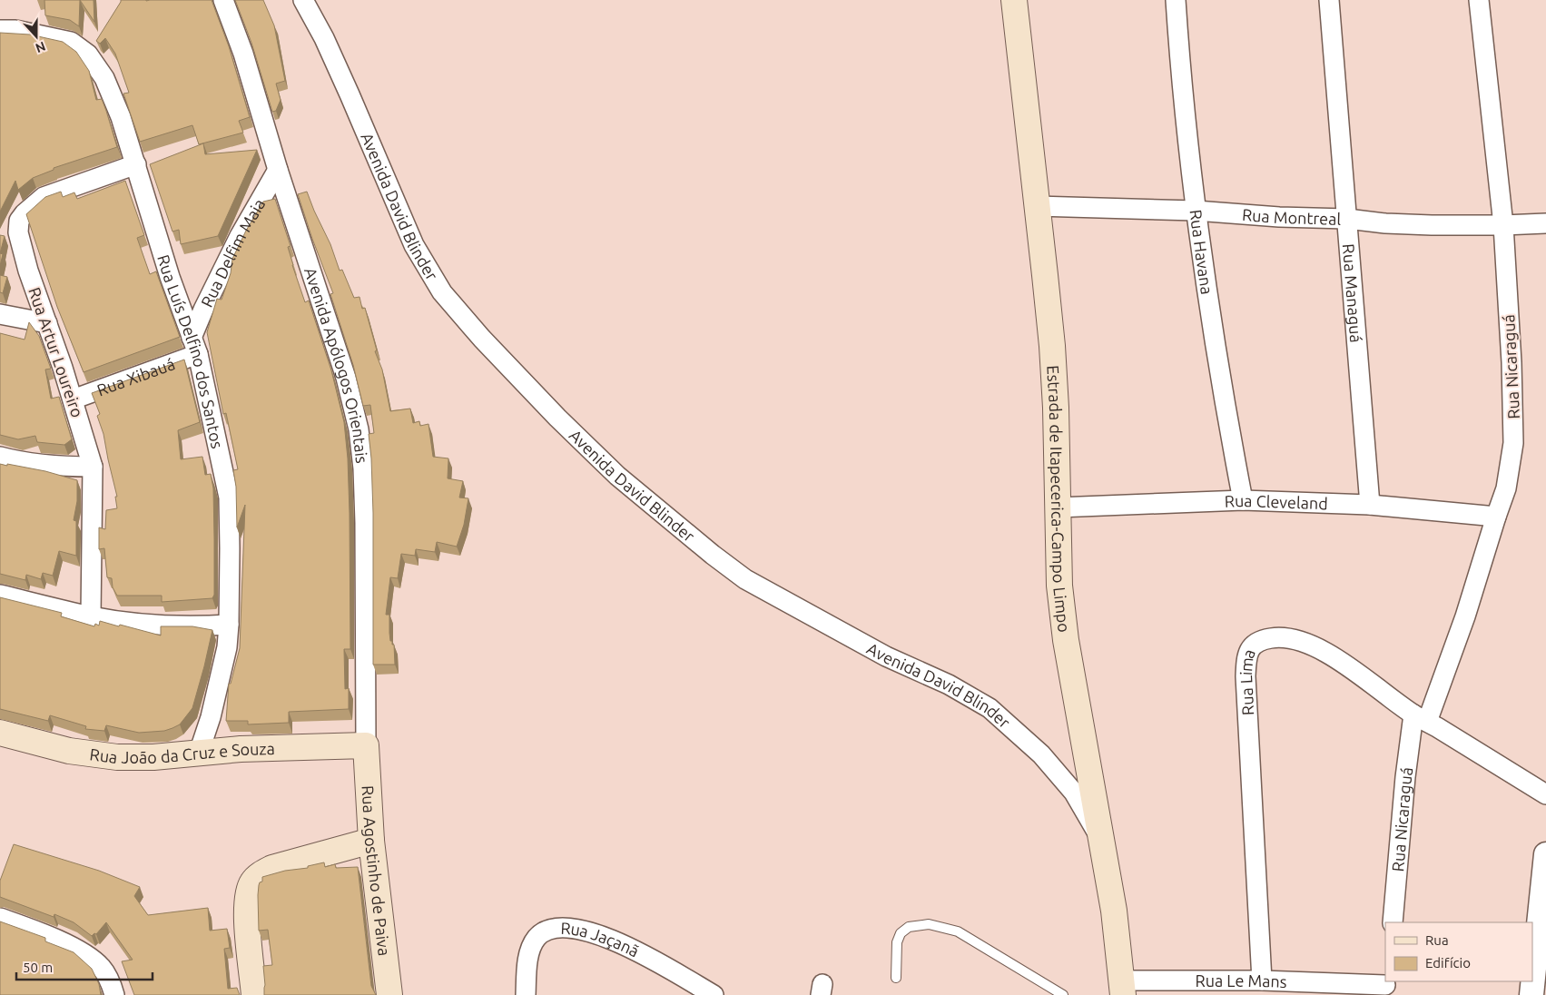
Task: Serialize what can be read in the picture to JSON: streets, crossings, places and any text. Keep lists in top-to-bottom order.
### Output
{
  "streets": {
    "main road": ["Estrada de Itapecerica-Campo Limpo", "Rua João da Cruz e Souza", "Rua Agostinho de Paiva"],
    "street": [
      "Avenida David Blinder",
      "Rua Montreal",
      "Rua Havana",
      "Rua Delfim Maia",
      "Rua Managuá",
      "Rua Artur Loureiro",
      "Rua Luís Delfino dos Santos",
      "Avenida Apólogos Orientais",
      "Rua Nicaraguá",
      "Rua Xibauá",
      "Rua Cleveland",
      "Rua Lima",
      "Rua Jaçanã",
      "Rua Le Mans"
    ]
  },
  "crossings": [
    ["Avenida David Blinder", "Estrada de Itapecerica-Campo Limpo"],
    ["Rua Montreal", "Rua Havana"],
    ["Rua Montreal", "Rua Managuá"],
    ["Rua Montreal", "Rua Nicaraguá"],
    ["Rua Montreal", "Estrada de Itapecerica-Campo Limpo"],
    ["Rua Havana", "Rua Cleveland"],
    ["Rua Delfim Maia", "Rua Luís Delfino dos Santos"],
    ["Rua Delfim Maia", "Avenida Apólogos Orientais"],
    ["Rua Delfim Maia", "Rua Xibauá"],
    ["Rua Managuá", "Rua Cleveland"],
    ["Rua Artur Loureiro", "Rua Luís Delfino dos Santos"],
    ["Rua Artur Loureiro", "Rua Xibauá"],
    ["Rua Luís Delfino dos Santos", "Rua Xibauá"],
    ["Rua Luís Delfino dos Santos", "Rua João da Cruz e Souza"],
    ["Avenida Apólogos Orientais", "Rua João da Cruz e Souza"],
    ["Avenida Apólogos Orientais", "Rua Agostinho de Paiva"],
    ["Rua Nicaraguá", "Rua Cleveland"],
    ["Rua Nicaraguá", "Rua Lima"],
    ["Estrada de Itapecerica-Campo Limpo", "Rua Cleveland"],
    ["Estrada de Itapecerica-Campo Limpo", "Rua Le Mans"],
    ["Rua Lima", "Rua Le Mans"],
    ["Rua João da Cruz e Souza", "Rua Agostinho de Paiva"]
  ],
  "legend": ["Rua", "Edifício"],
  "scale_bar": "50 m",
  "north": "bottom"
}
